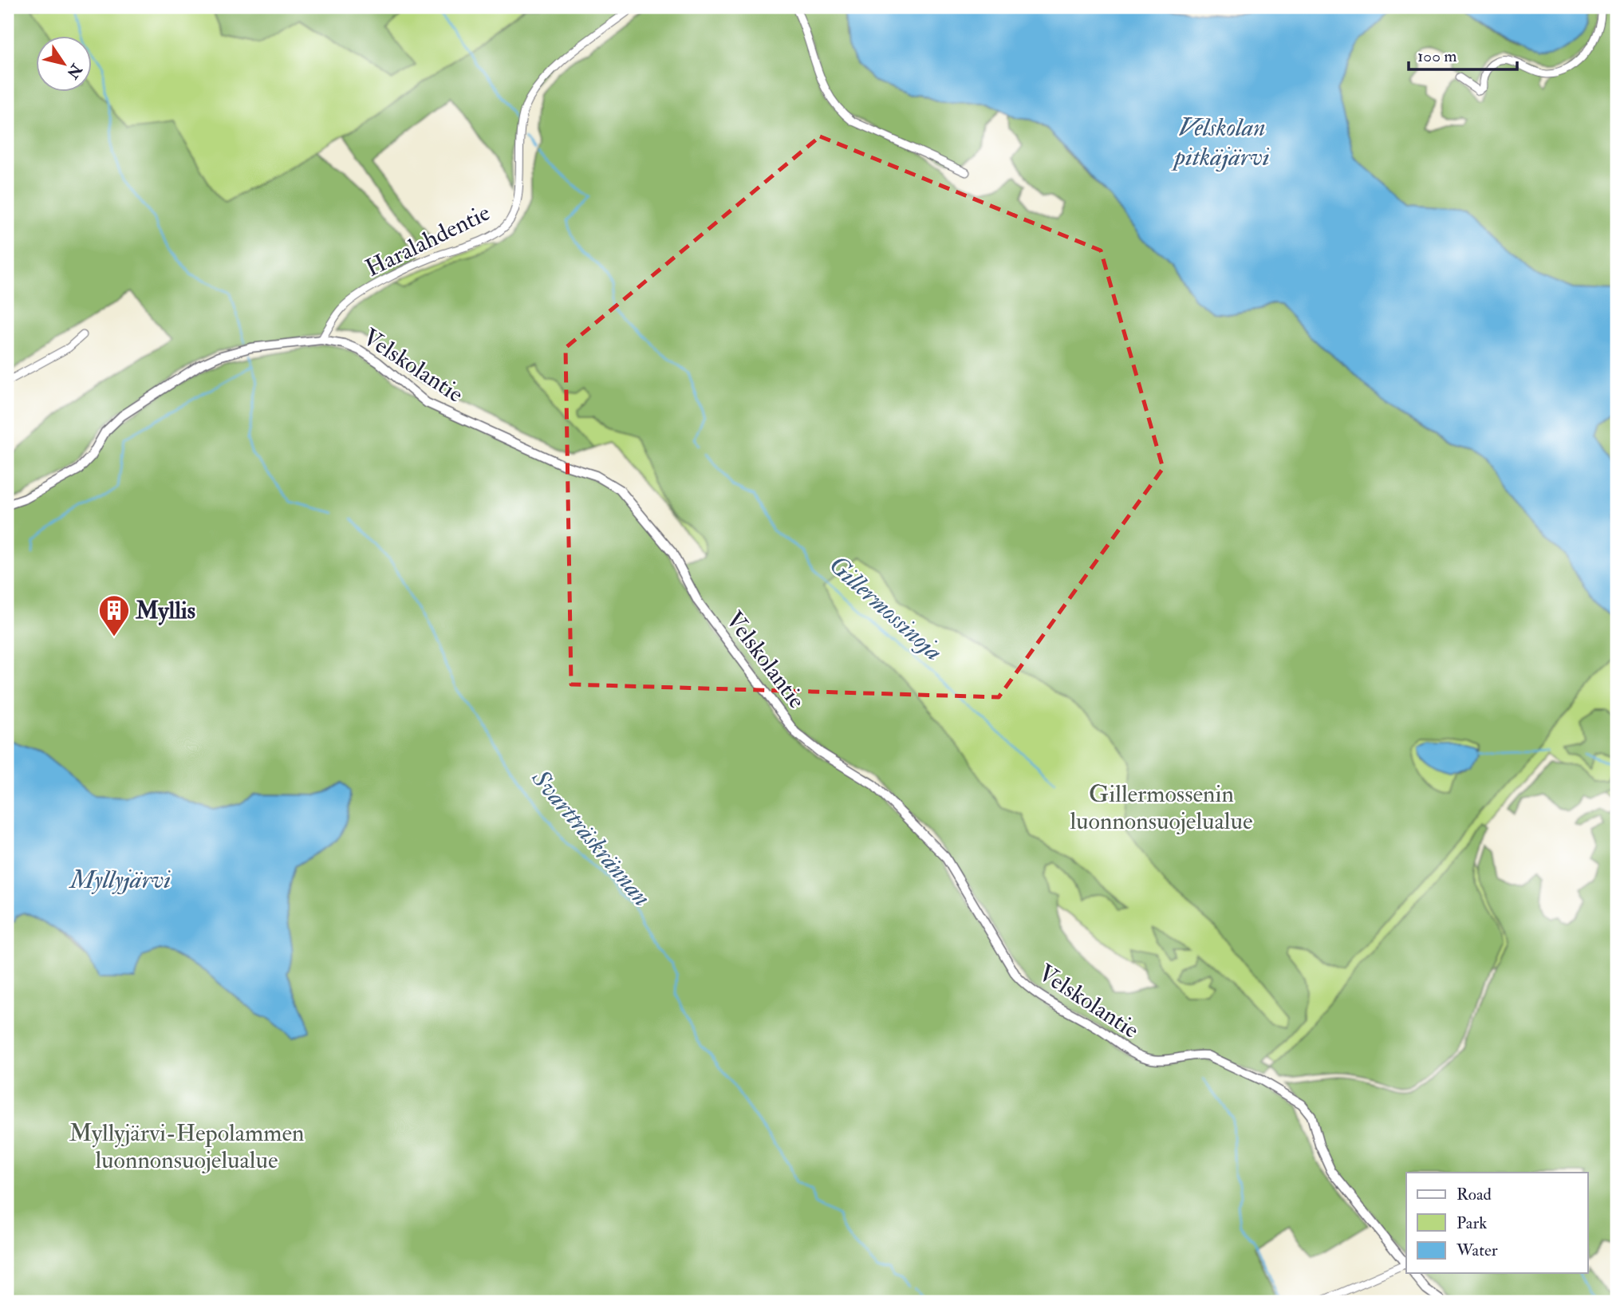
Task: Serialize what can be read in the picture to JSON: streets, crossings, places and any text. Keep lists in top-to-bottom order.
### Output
{
  "streets": {
    "street": ["Haralahdentie", "Velskolantie"]
  },
  "crossings": [
    ["Haralahdentie", "Velskolantie"]
  ],
  "water": [
    "Velskolan pitkäjärvi",
    "Gillermossinoja",
    "Svartträskrännan",
    "Myllyjärvi"
  ],
  "parks": ["Gillermossenin luonnonsuojelualue", "Myllyjärvi-Hepolammen luonnonsuojelualue"],
  "places": {
    "building": ["Myllis"]
  },
  "legend": ["Road", "Park", "Water"],
  "scale_bar": "100 m",
  "north": "bottom right"
}
